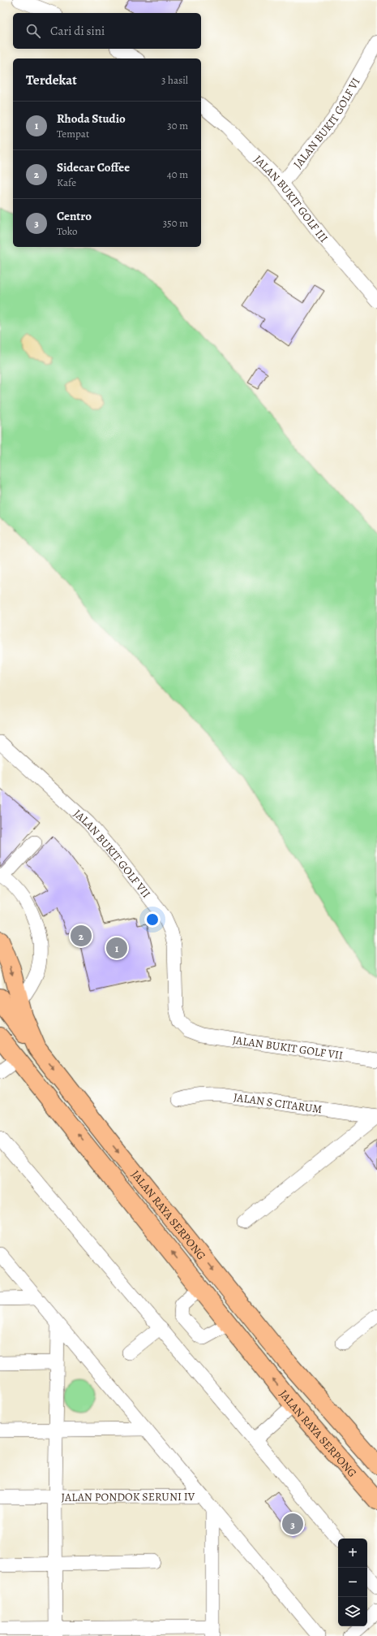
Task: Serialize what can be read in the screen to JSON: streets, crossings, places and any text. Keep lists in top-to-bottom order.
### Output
{
  "streets": {
    "main road": ["JALAN RAYA SERPONG"],
    "street": [
      "JALAN BUKIT GOLF VI",
      "JALAN BUKIT GOLF III",
      "JALAN BUKIT GOLF VII",
      "JALAN S CITARUM",
      "JALAN PONDOK SERUNI IV"
    ]
  },
  "crossings": [
    ["JALAN BUKIT GOLF VI", "JALAN BUKIT GOLF III"]
  ],
  "page": {
    "search": "Cari di sini",
    "heading": ["Terdekat", "3 hasil"],
    "list": [
      {
        "mark": "1",
        "name": "Rhoda Studio",
        "note": "Tempat",
        "value": "30 m"
      },
      {
        "mark": "2",
        "name": "Sidecar Coffee",
        "note": "Kafe",
        "value": "40 m"
      },
      {
        "mark": "3",
        "name": "Centro",
        "note": "Toko",
        "value": "350 m"
      }
    ],
    "pins": ["2", "1", "3"],
    "map_buttons": ["+", "−"]
  }
}
